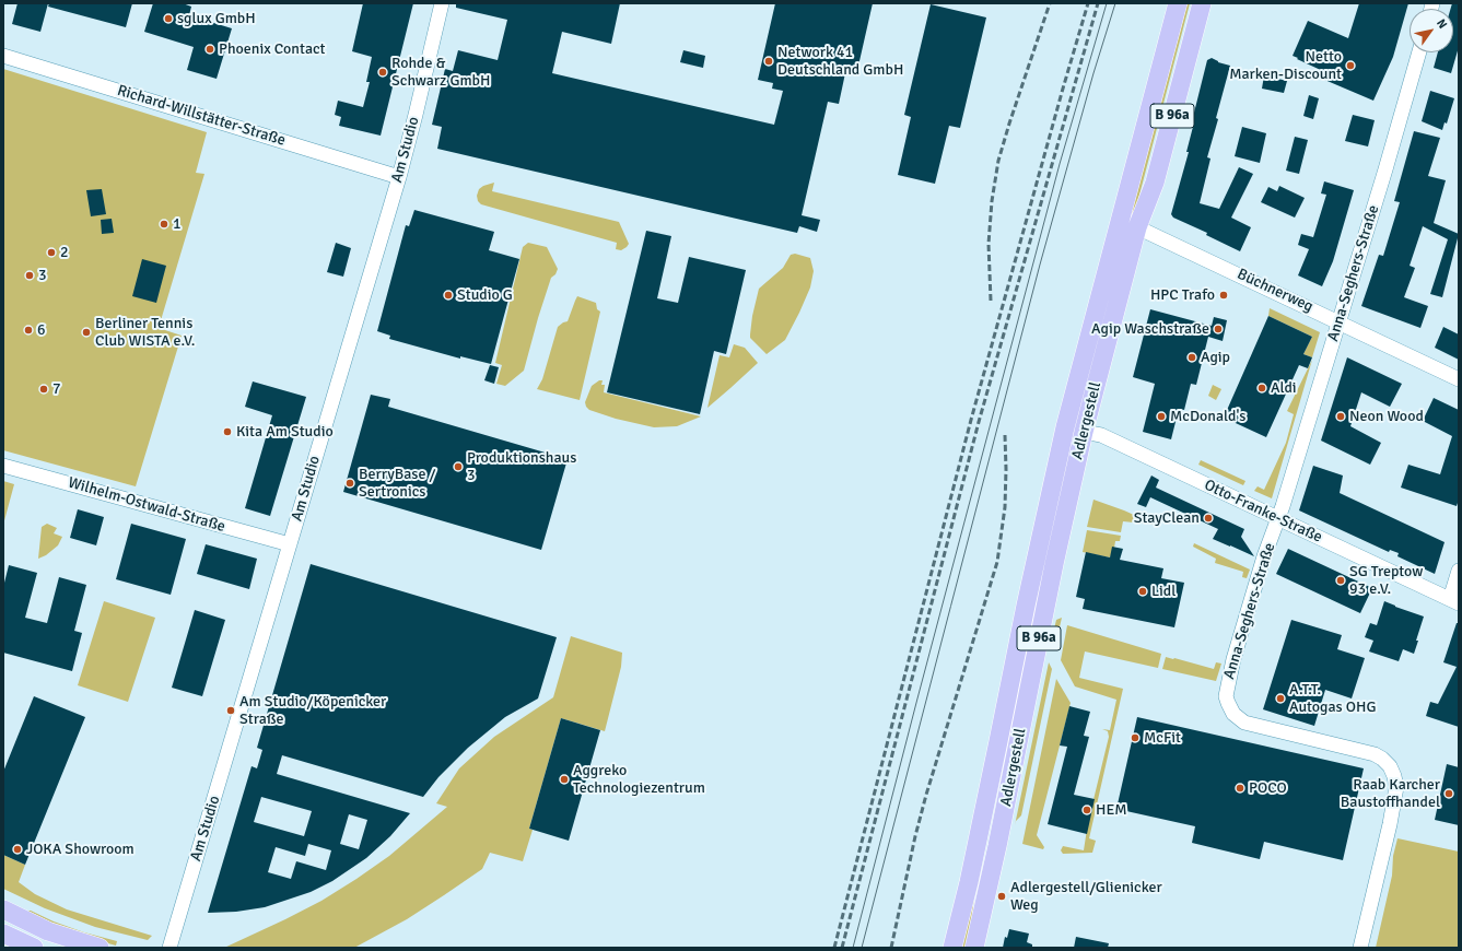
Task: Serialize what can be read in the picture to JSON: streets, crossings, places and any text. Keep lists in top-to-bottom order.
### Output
{
  "streets": {
    "main road": ["B 96a", "Adlergestell", "Otto-Franke-Straße"],
    "street": [
      "Richard-Willstätter-Straße",
      "Am Studio",
      "Anna-Seghers-Straße",
      "Büchnerweg",
      "Wilhelm-Ostwald-Straße"
    ]
  },
  "crossings": [
    ["Richard-Willstätter-Straße", "Am Studio"],
    ["Am Studio", "Wilhelm-Ostwald-Straße"],
    ["Anna-Seghers-Straße", "Büchnerweg"],
    ["Anna-Seghers-Straße", "Otto-Franke-Straße"],
    ["Büchnerweg", "Adlergestell"],
    ["Adlergestell", "Otto-Franke-Straße"]
  ],
  "places": [
    "sglux GmbH",
    "Phoenix Contact",
    "Network 41 Deutschland GmbH",
    "Netto Marken-Discount",
    "Rohde & Schwarz GmbH",
    "1",
    "2",
    "3",
    "Studio G",
    "HPC Trafo",
    "Agip Waschstraße",
    "6",
    "Berliner Tennis Club WISTA e.V.",
    "Agip",
    "Aldi",
    "7",
    "McDonald's",
    "Neon Wood",
    "Kita Am Studio",
    "Produktionshaus 3",
    "BerryBase / Sertronics",
    "StayClean",
    "SG Treptow 93 e.V.",
    "Lidl",
    "A.T.T. Autogas OHG",
    "Am Studio/Köpenicker Straße",
    "McFit",
    "Aggreko Technologiezentrum",
    "POCO",
    "Raab Karcher Baustoffhandel",
    "HEM",
    "JOKA Showroom",
    "Adlergestell/Glienicker Weg"
  ],
  "north": "top right"
}
